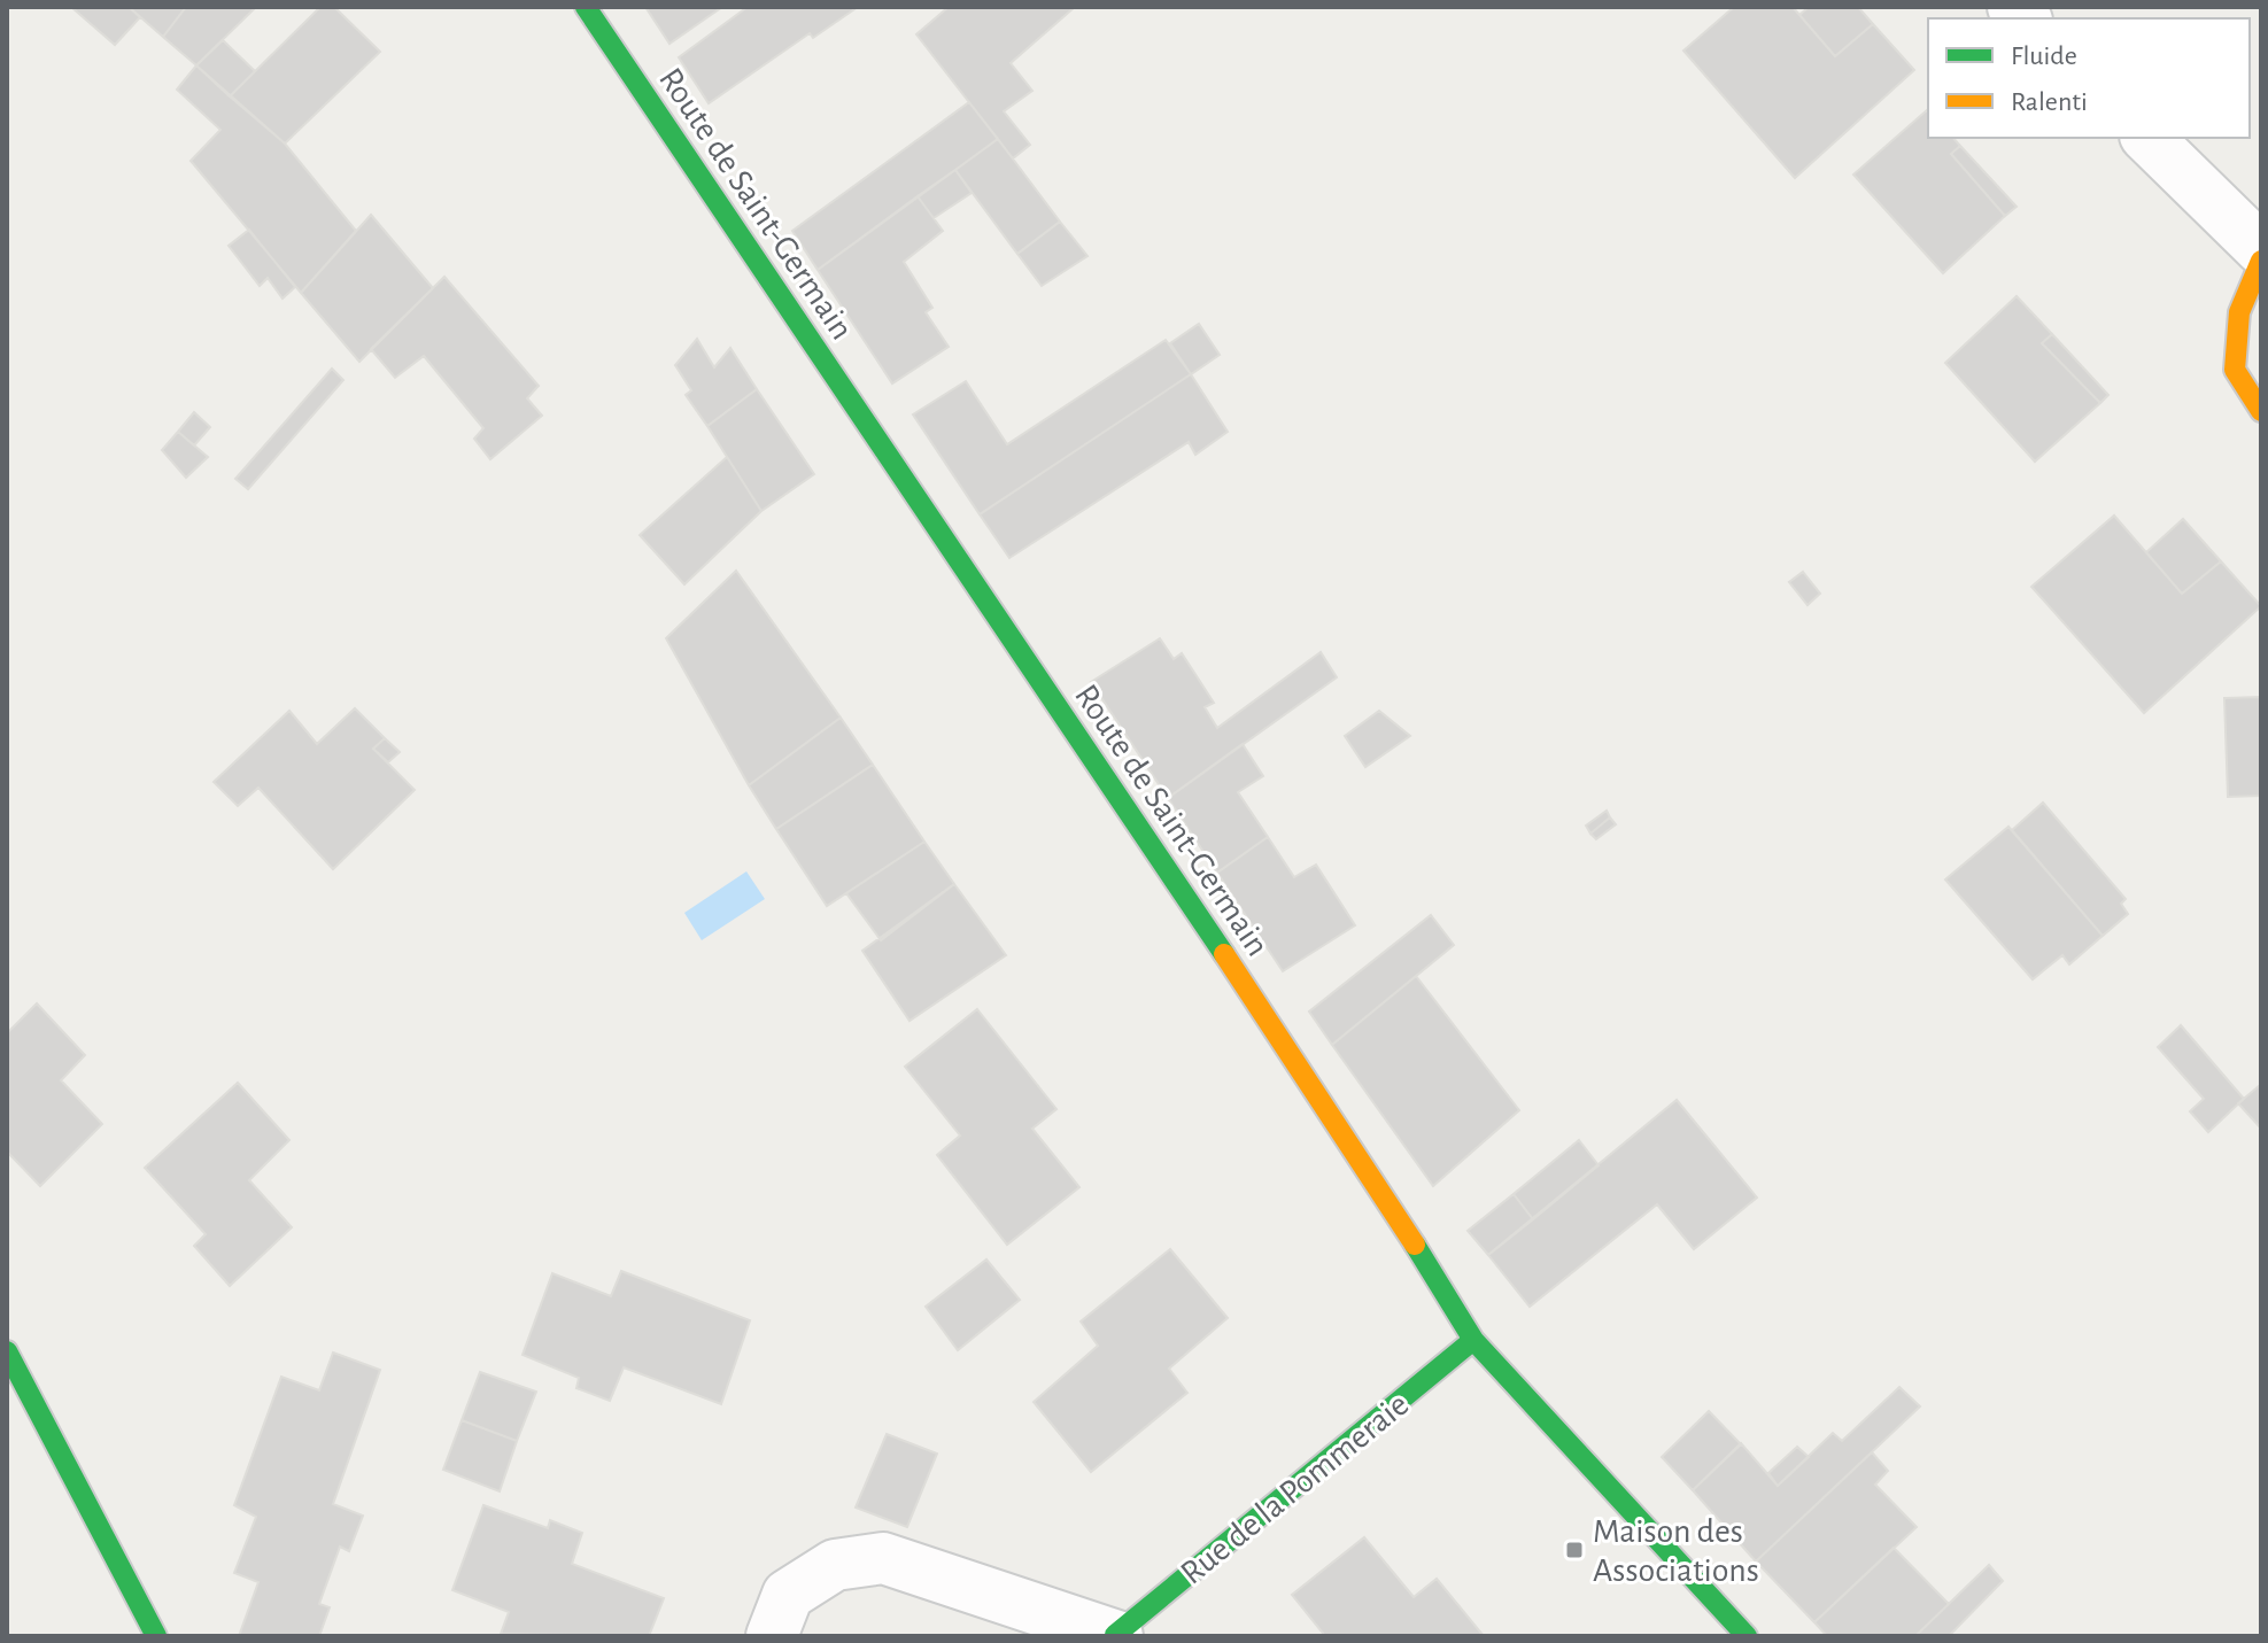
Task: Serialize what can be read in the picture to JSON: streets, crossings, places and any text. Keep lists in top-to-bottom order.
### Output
{
  "streets": {
    "street": ["Route de Saint-Germain", "Rue de la Pommeraie"]
  },
  "crossings": [
    ["Route de Saint-Germain", "Rue de la Pommeraie"]
  ],
  "places": {
    "transit": ["Maison des Associations"]
  },
  "legend": ["Fluide", "Ralenti"]
}
